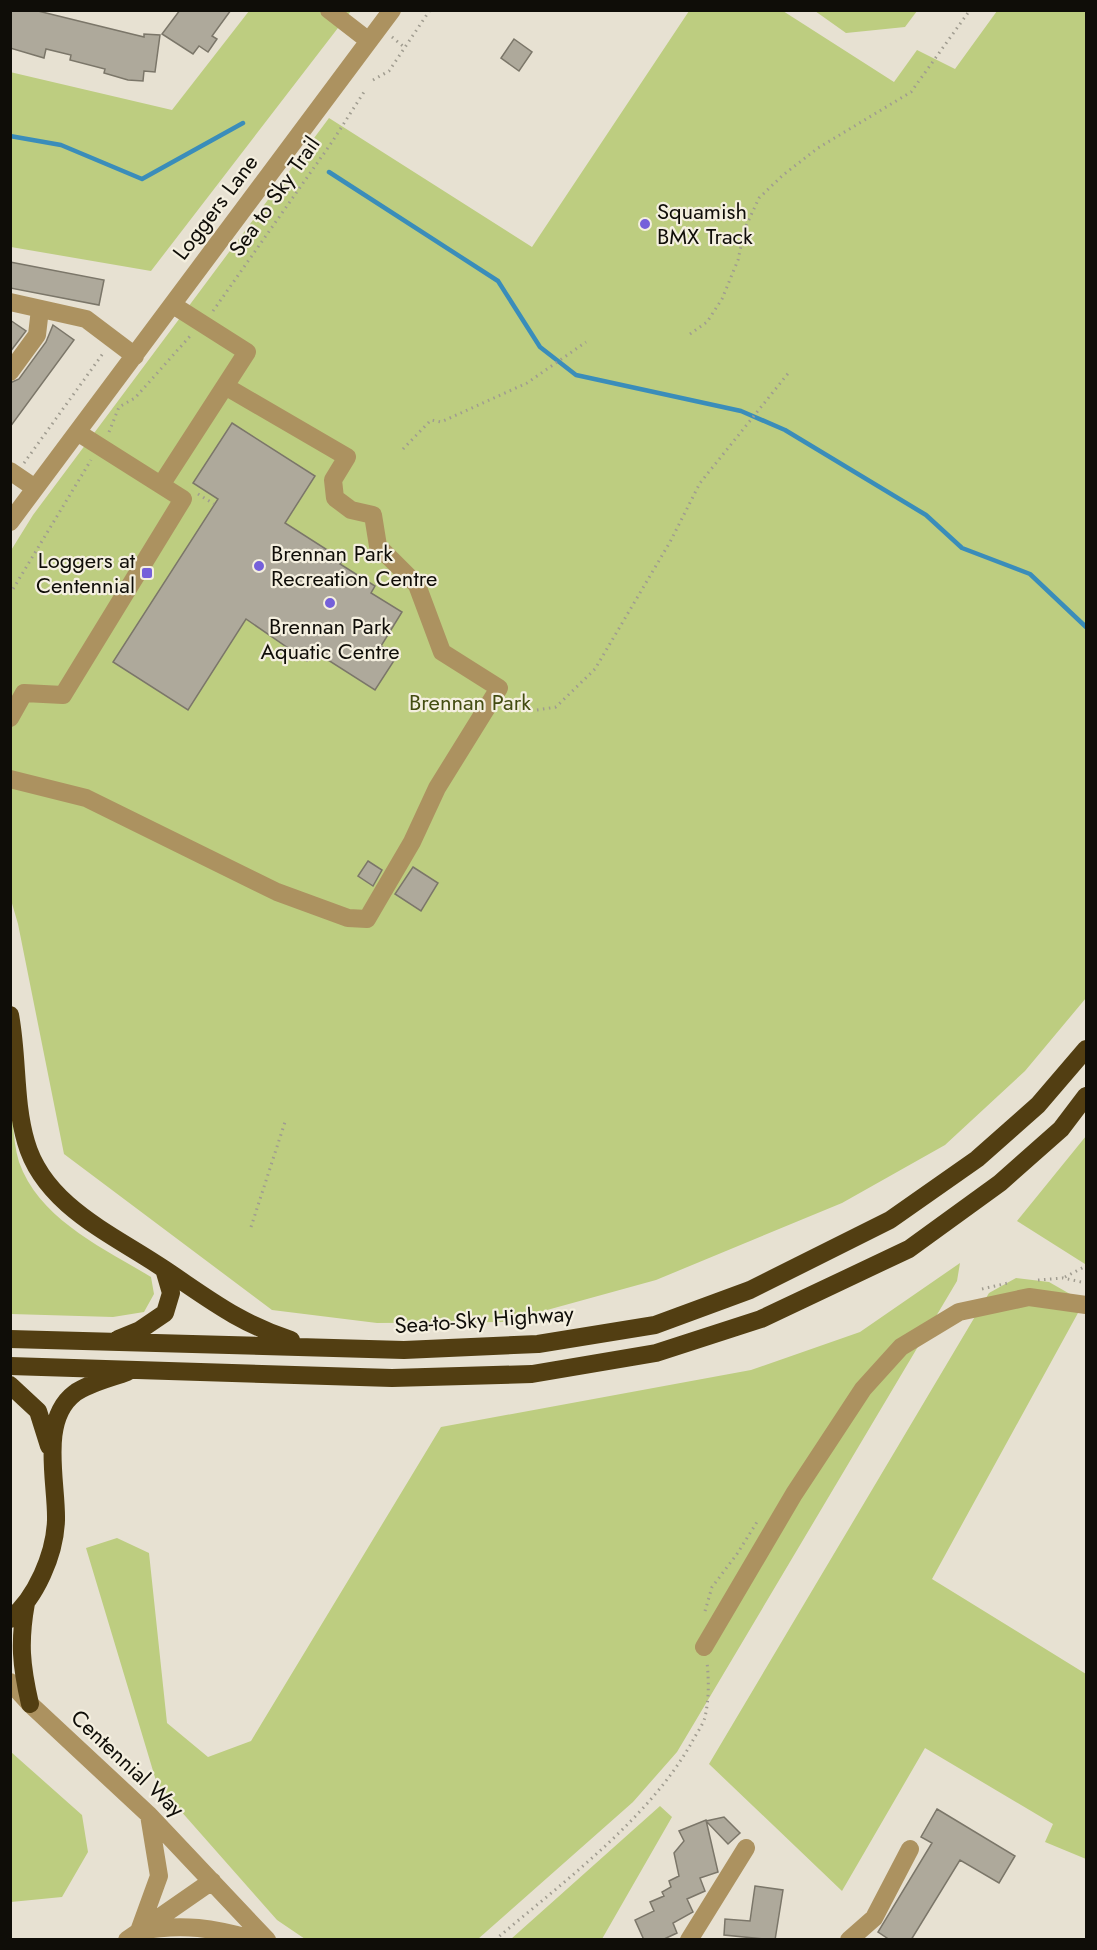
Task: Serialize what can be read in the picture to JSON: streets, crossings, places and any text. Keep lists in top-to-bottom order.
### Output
{
  "streets": {
    "highway": ["Sea-to-Sky Highway"],
    "street": ["Loggers Lane", "Centennial Way"],
    "path": ["Sea to Sky Trail"]
  },
  "parks": ["Brennan Park"],
  "places": {
    "other": ["Squamish BMX Track", "Brennan Park Recreation Centre", "Brennan Park Aquatic Centre"],
    "transit": ["Loggers at Centennial"]
  }
}
